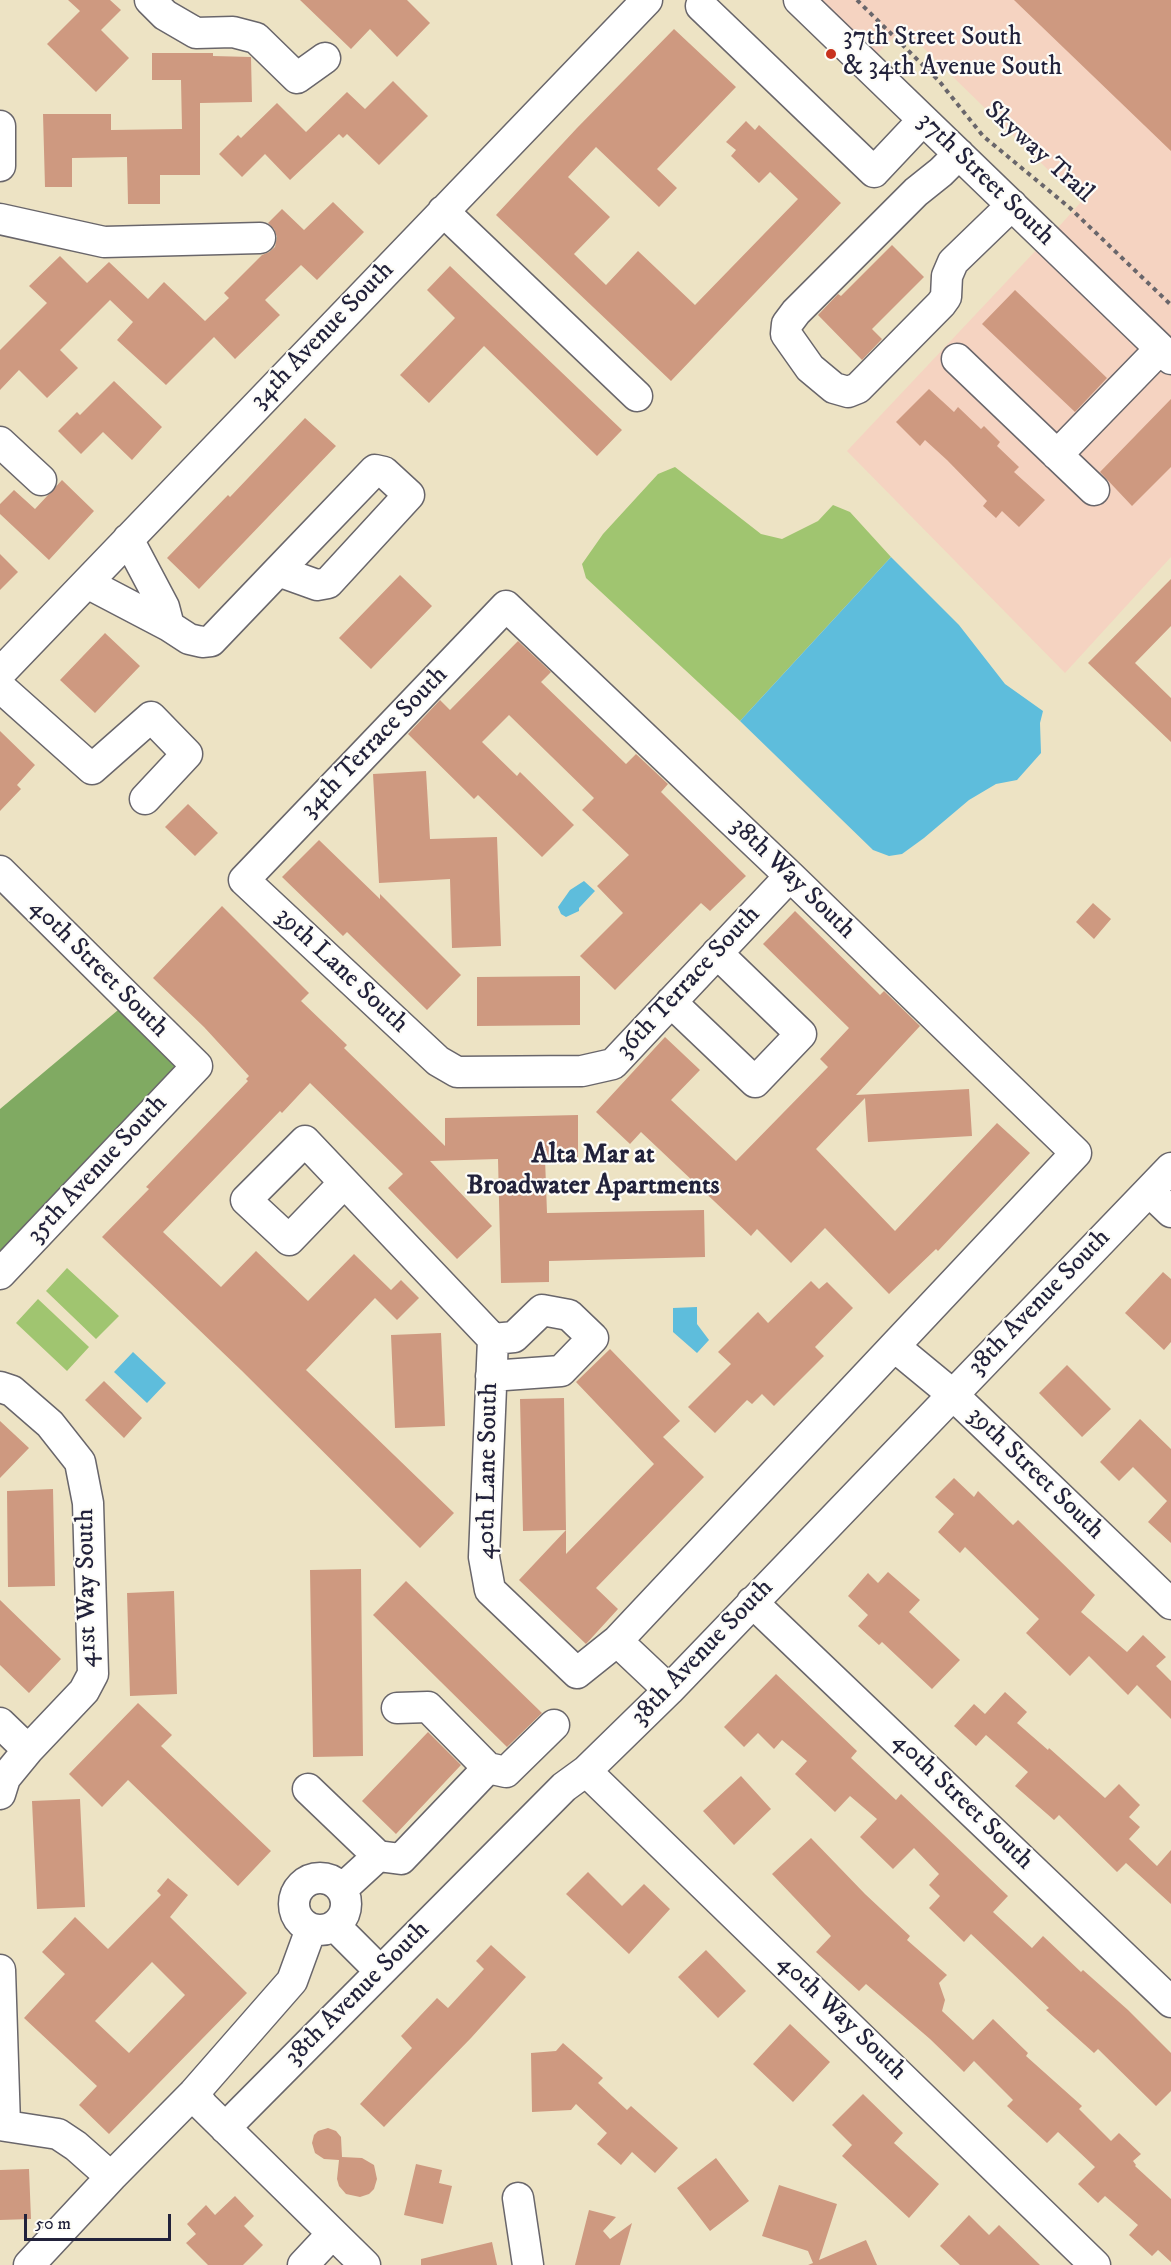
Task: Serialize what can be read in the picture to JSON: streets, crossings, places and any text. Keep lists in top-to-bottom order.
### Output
{
  "streets": {
    "street": [
      "37th Street South",
      "34th Avenue South",
      "34th Terrace South",
      "38th Way South",
      "40th Street South",
      "39th Lane South",
      "36th Terrace South",
      "35th Avenue South",
      "38th Avenue South",
      "40th Lane South",
      "39th Street South",
      "41st Way South",
      "40th Way South"
    ],
    "path": ["Skyway Trail"]
  },
  "crossings": [
    ["34th Terrace South", "38th Way South"],
    ["34th Terrace South", "39th Lane South"],
    ["38th Way South", "36th Terrace South"],
    ["38th Way South", "39th Street South"],
    ["40th Street South", "35th Avenue South"],
    ["40th Street South", "38th Avenue South"],
    ["39th Lane South", "36th Terrace South"],
    ["38th Avenue South", "39th Street South"],
    ["38th Avenue South", "40th Way South"]
  ],
  "districts": ["Alta Mar at Broadwater Apartments"],
  "places": ["37th Street South & 34th Avenue South"],
  "scale_bar": "50 m"
}
